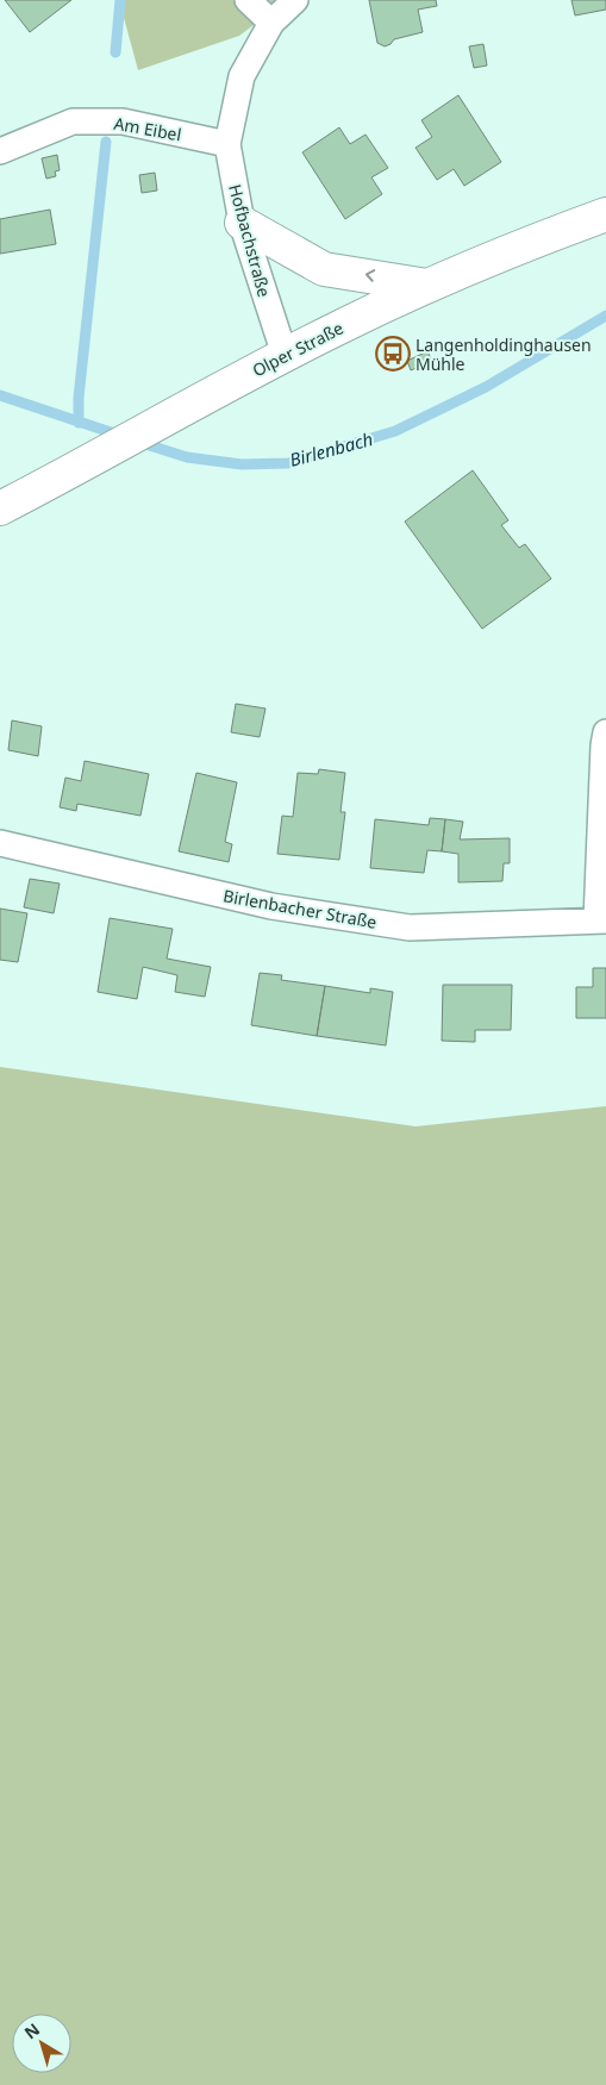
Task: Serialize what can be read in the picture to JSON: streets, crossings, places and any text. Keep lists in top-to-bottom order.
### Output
{
  "streets": {
    "main road": ["Olper Straße"],
    "street": ["Am Eibel", "Hofbachstraße", "Birlenbacher Straße"]
  },
  "crossings": [
    ["Am Eibel", "Hofbachstraße"],
    ["Hofbachstraße", "Olper Straße"]
  ],
  "water": ["Birlenbach"],
  "places": {
    "bus stop": ["Langenholdinghausen Mühle"]
  },
  "north": "top left"
}
